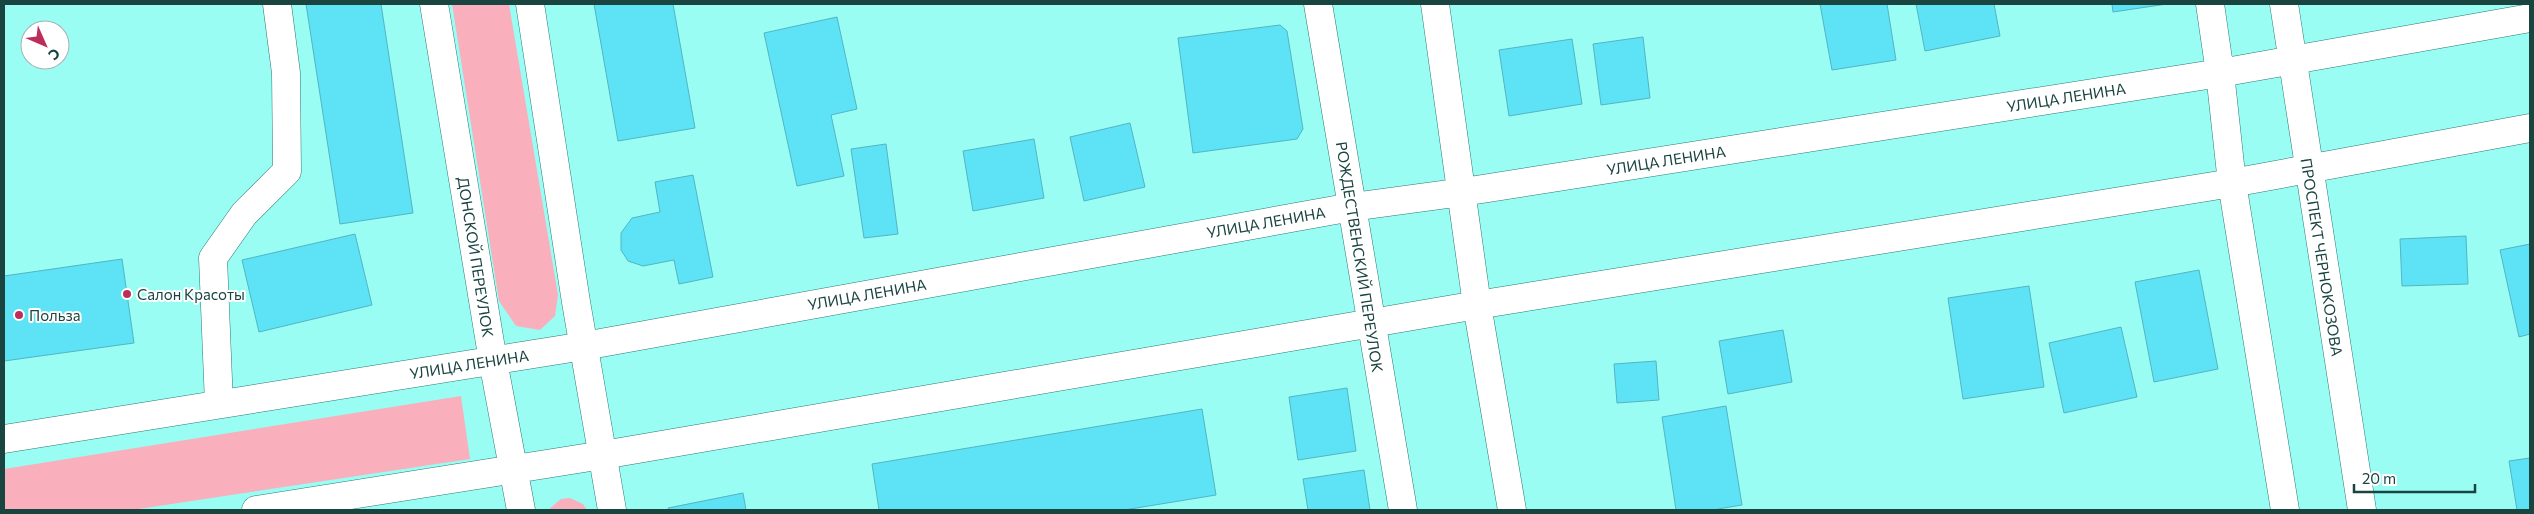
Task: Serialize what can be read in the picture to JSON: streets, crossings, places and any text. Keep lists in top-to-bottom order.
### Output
{
  "streets": {
    "street": [
      "УЛИЦА ЛЕНИНА",
      "ДОНСКОЙ ПЕРЕУЛОК",
      "РОЖДЕСТВЕНСКИЙ ПЕРЕУЛОК",
      "ПРОСПЕКТ ЧЕРНОКОЗОВА"
    ]
  },
  "crossings": [
    ["УЛИЦА ЛЕНИНА", "ДОНСКОЙ ПЕРЕУЛОК"],
    ["УЛИЦА ЛЕНИНА", "РОЖДЕСТВЕНСКИЙ ПЕРЕУЛОК"],
    ["УЛИЦА ЛЕНИНА", "ПРОСПЕКТ ЧЕРНОКОЗОВА"]
  ],
  "places": ["Салон Красоты", "Польза"],
  "scale_bar": "20 m",
  "north": "bottom right"
}
